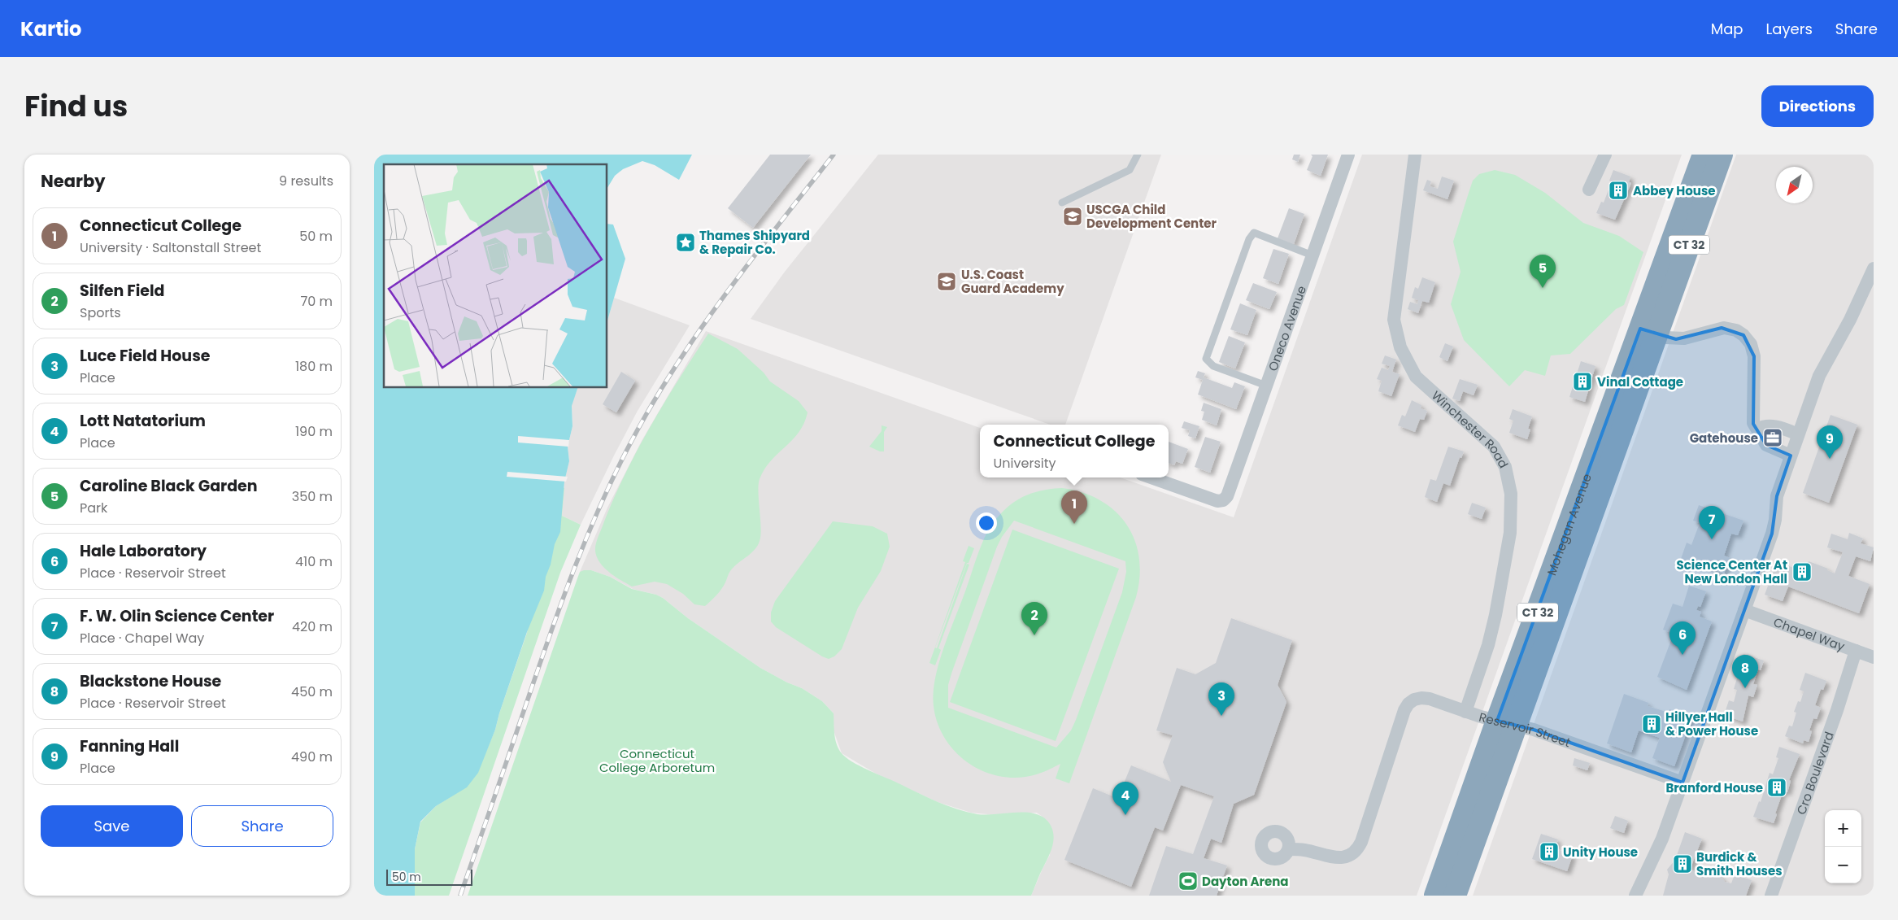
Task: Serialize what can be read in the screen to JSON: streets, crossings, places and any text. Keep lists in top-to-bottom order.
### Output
{
  "streets": {
    "highway": ["CT 32", "Mohegan Avenue"],
    "street": [
      "Oneco Avenue",
      "Winchester Road",
      "Chapel Way",
      "Reservoir Street",
      "Cro Boulevard"
    ]
  },
  "crossings": [
    ["Winchester Road", "Reservoir Street"],
    ["Mohegan Avenue", "Reservoir Street"],
    ["Chapel Way", "Cro Boulevard"]
  ],
  "parks": ["Connecticut College Arboretum"],
  "places": {
    "building": [
      "Abbey House",
      "Vinal Cottage",
      "Science Center At New London Hall",
      "Hillyer Hall & Power House",
      "Branford House",
      "Unity House",
      "Burdick & Smith Houses"
    ],
    "school or university": ["USCGA Child Development Center", "U.S. Coast Guard Academy"],
    "place": ["Thames Shipyard & Repair Co."],
    "office": ["Gatehouse"],
    "sports": ["Dayton Arena"]
  },
  "scale_bar": "50 m",
  "north": "bottom left",
  "page": {
    "header": "Kartio",
    "nav": ["Map", "Layers", "Share"],
    "title": "Find us",
    "buttons": [
      "Directions",
      ["Save", "Share"]
    ],
    "heading": ["Nearby", "9 results"],
    "list": [
      {
        "mark": "1",
        "name": "Connecticut College",
        "note": "University · Saltonstall Street",
        "value": "50 m"
      },
      {
        "mark": "2",
        "name": "Silfen Field",
        "note": "Sports",
        "value": "70 m"
      },
      {
        "mark": "3",
        "name": "Luce Field House",
        "note": "Place",
        "value": "180 m"
      },
      {
        "mark": "4",
        "name": "Lott Natatorium",
        "note": "Place",
        "value": "190 m"
      },
      {
        "mark": "5",
        "name": "Caroline Black Garden",
        "note": "Park",
        "value": "350 m"
      },
      {
        "mark": "6",
        "name": "Hale Laboratory",
        "note": "Place · Reservoir Street",
        "value": "410 m"
      },
      {
        "mark": "7",
        "name": "F. W. Olin Science Center",
        "note": "Place · Chapel Way",
        "value": "420 m"
      },
      {
        "mark": "8",
        "name": "Blackstone House",
        "note": "Place · Reservoir Street",
        "value": "450 m"
      },
      {
        "mark": "9",
        "name": "Fanning Hall",
        "note": "Place",
        "value": "490 m"
      }
    ],
    "pins": [
      "5",
      "9",
      "1",
      "7",
      "2",
      "6",
      "8",
      "3",
      "4"
    ],
    "popup": ["Connecticut College", "University"],
    "map_buttons": ["+", "−"],
    "scale": "50 m"
  }
}
